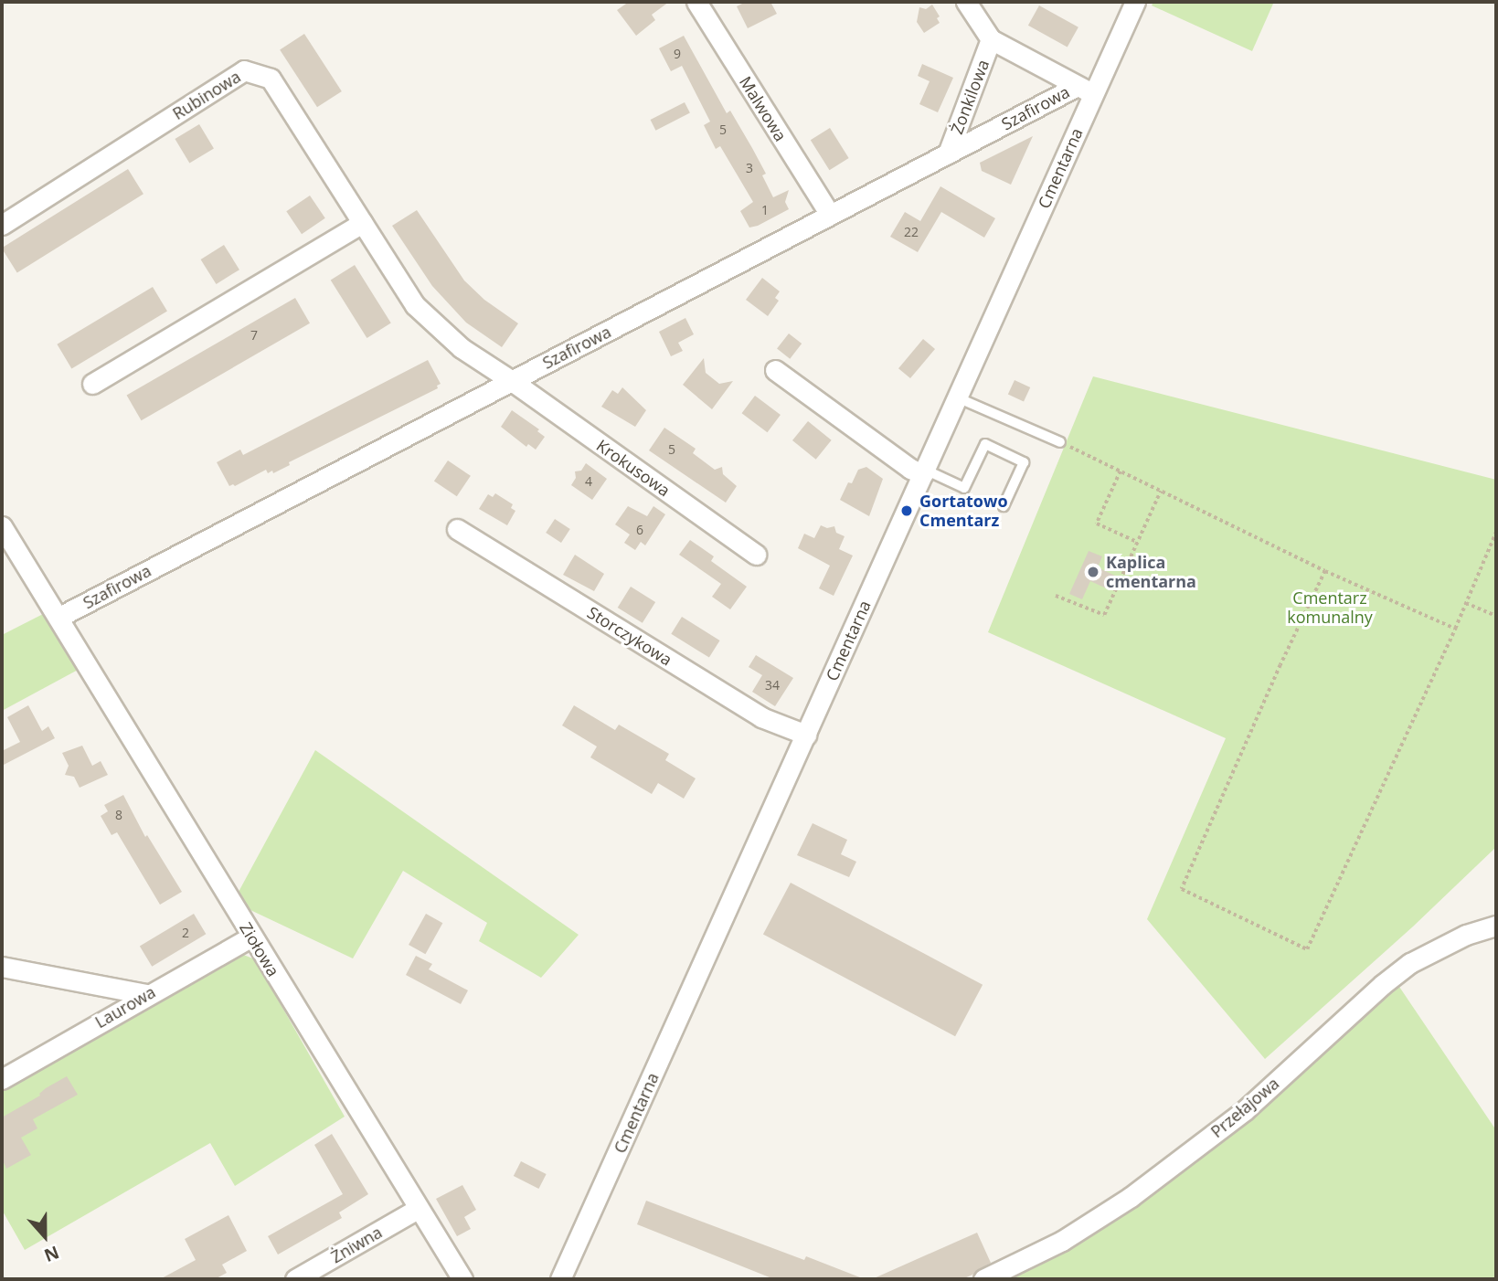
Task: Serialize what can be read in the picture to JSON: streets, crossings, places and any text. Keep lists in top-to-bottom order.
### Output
{
  "streets": {
    "street": [
      "Rubinowa",
      "Żonkilowa",
      "Szafirowa",
      "Malwowa",
      "Cmentarna",
      "Krokusowa",
      "Storczykowa",
      "Ziołowa",
      "Laurowa",
      "Przełajowa",
      "Żniwna"
    ]
  },
  "crossings": [
    ["Rubinowa", "Szafirowa"],
    ["Rubinowa", "Krokusowa"],
    ["Żonkilowa", "Szafirowa"],
    ["Szafirowa", "Malwowa"],
    ["Szafirowa", "Cmentarna"],
    ["Szafirowa", "Krokusowa"],
    ["Szafirowa", "Ziołowa"],
    ["Cmentarna", "Storczykowa"],
    ["Ziołowa", "Laurowa"],
    ["Ziołowa", "Żniwna"]
  ],
  "parks": ["Cmentarz komunalny"],
  "places": ["Gortatowo Cmentarz", "Kaplica cmentarna"],
  "house_numbers": [
    "9",
    "5",
    "3",
    "1",
    "22",
    "7",
    "5",
    "4",
    "6",
    "34",
    "8",
    "2"
  ],
  "north": "bottom"
}
